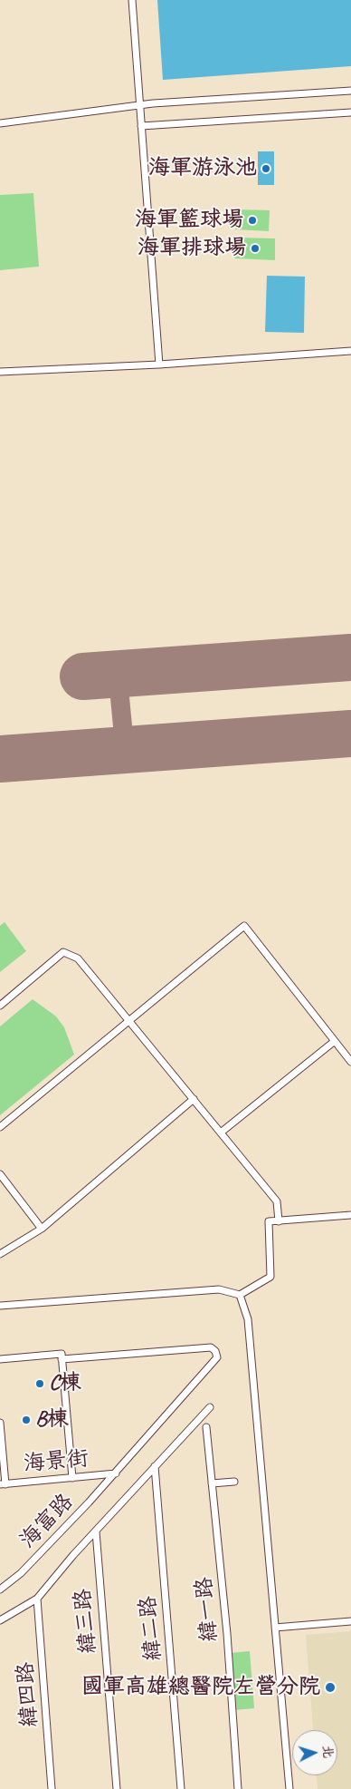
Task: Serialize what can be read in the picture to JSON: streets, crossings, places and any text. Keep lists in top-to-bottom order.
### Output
{
  "streets": {
    "street": [
      "海景街",
      "海富路",
      "緯一路",
      "緯三路",
      "緯二路",
      "緯四路"
    ]
  },
  "crossings": [
    ["海景街", "海富路"]
  ],
  "places": [
    "海軍游泳池",
    "海軍籃球場",
    "海軍排球場",
    "C棟",
    "B棟",
    "國軍高雄總醫院左營分院"
  ],
  "north": "right"
}
